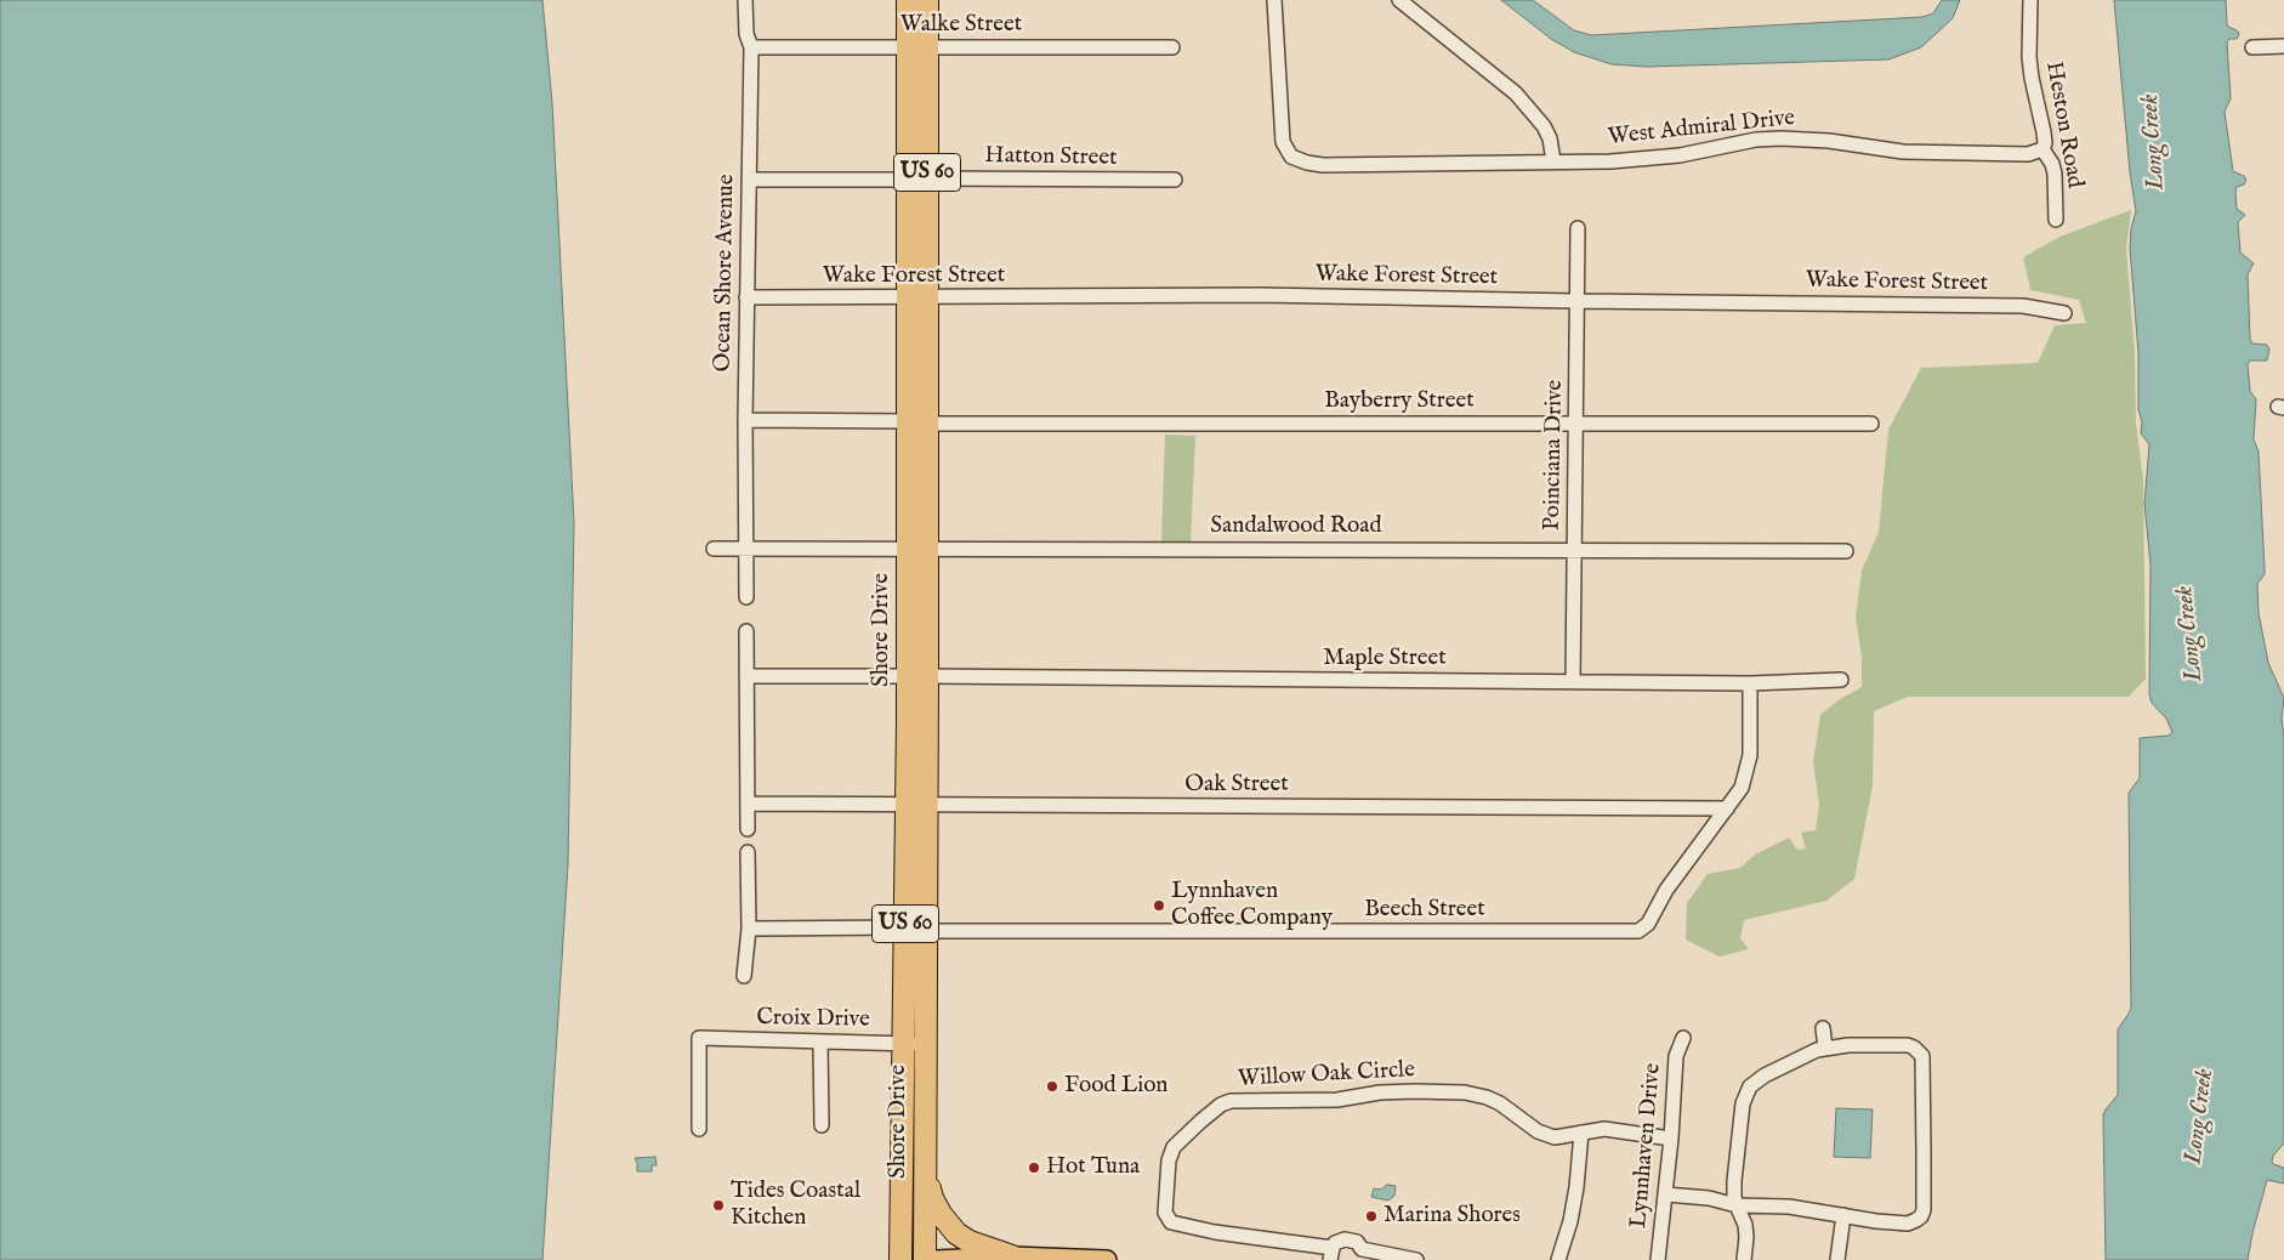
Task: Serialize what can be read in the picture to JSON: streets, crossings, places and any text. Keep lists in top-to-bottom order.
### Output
{
  "streets": {
    "highway": ["US 60", "Shore Drive"],
    "street": [
      "Walke Street",
      "Heston Road",
      "West Admiral Drive",
      "Hatton Street",
      "Ocean Shore Avenue",
      "Wake Forest Street",
      "Bayberry Street",
      "Poinciana Drive",
      "Sandalwood Road",
      "Maple Street",
      "Oak Street",
      "Beech Street",
      "Croix Drive",
      "Willow Oak Circle",
      "Lynnhaven Drive"
    ]
  },
  "crossings": [
    ["Walke Street", "Ocean Shore Avenue"],
    ["Walke Street", "Shore Drive"],
    ["Heston Road", "West Admiral Drive"],
    ["Hatton Street", "Ocean Shore Avenue"],
    ["Hatton Street", "Shore Drive"],
    ["Ocean Shore Avenue", "Wake Forest Street"],
    ["Ocean Shore Avenue", "Bayberry Street"],
    ["Ocean Shore Avenue", "Sandalwood Road"],
    ["Wake Forest Street", "Poinciana Drive"],
    ["Wake Forest Street", "Shore Drive"],
    ["Bayberry Street", "Poinciana Drive"],
    ["Bayberry Street", "Shore Drive"],
    ["Poinciana Drive", "Sandalwood Road"],
    ["Poinciana Drive", "Maple Street"],
    ["Sandalwood Road", "Shore Drive"],
    ["Shore Drive", "Maple Street"],
    ["Shore Drive", "Oak Street"],
    ["Shore Drive", "Beech Street"],
    ["Shore Drive", "Croix Drive"],
    ["Oak Street", "Beech Street"],
    ["Willow Oak Circle", "Lynnhaven Drive"]
  ],
  "water": ["Long Creek"],
  "places": [
    "Lynnhaven Coffee Company",
    "Food Lion",
    "Hot Tuna",
    "Tides Coastal Kitchen",
    "Marina Shores"
  ]
}
